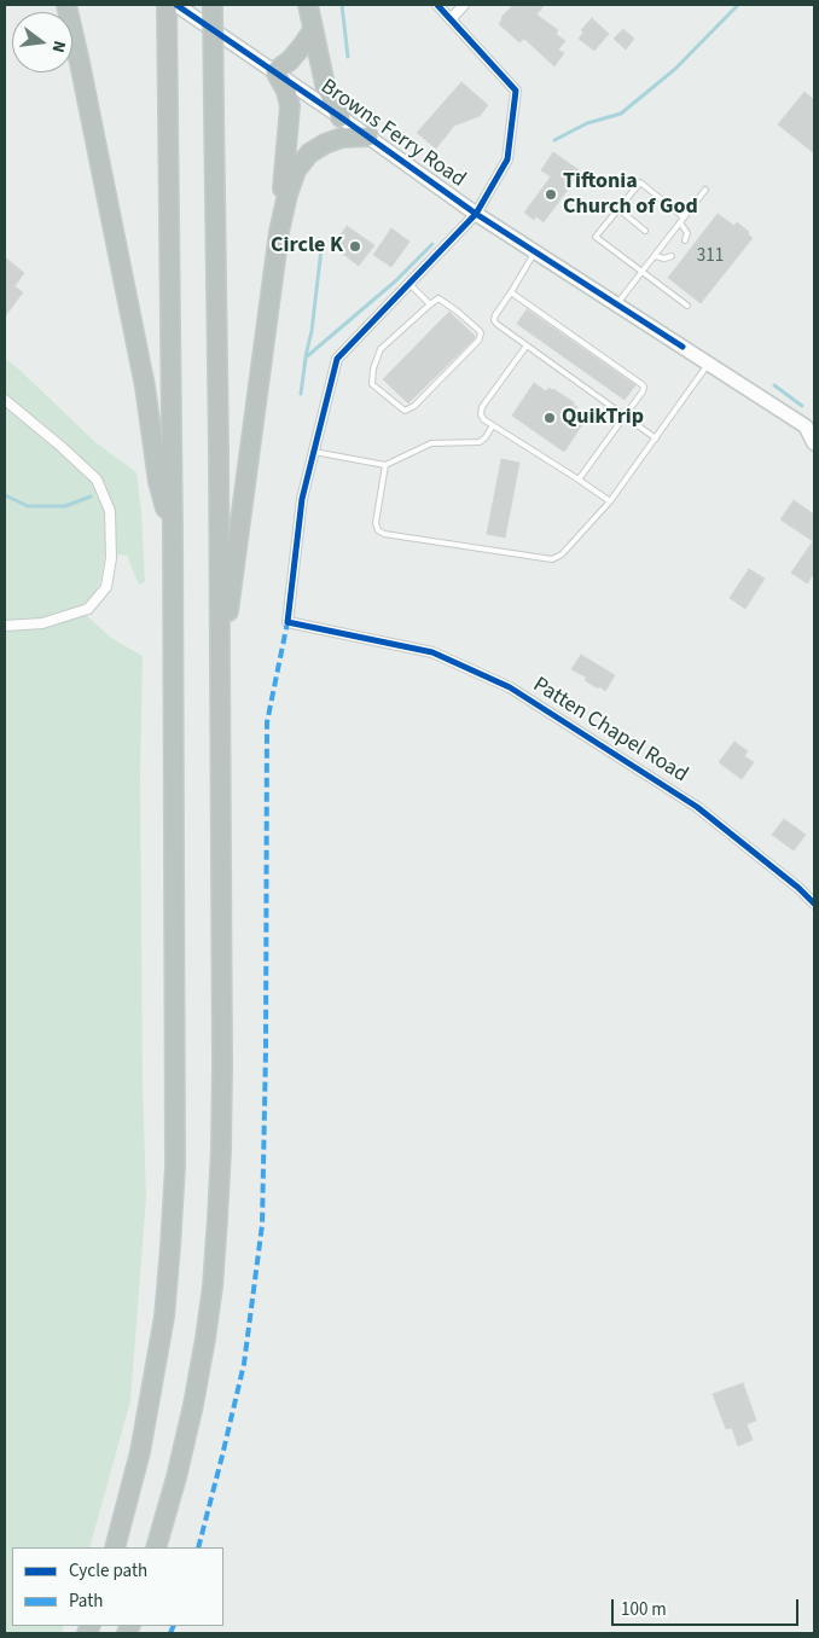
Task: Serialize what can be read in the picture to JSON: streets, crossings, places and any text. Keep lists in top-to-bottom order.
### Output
{
  "streets": {
    "street": ["Browns Ferry Road", "Patten Chapel Road"]
  },
  "crossings": [
    ["Browns Ferry Road", "Patten Chapel Road"]
  ],
  "places": ["Tiftonia Church of God", "Circle K", "QuikTrip"],
  "house_numbers": ["311"],
  "legend": ["Cycle path", "Path"],
  "scale_bar": "100 m",
  "north": "right"
}
